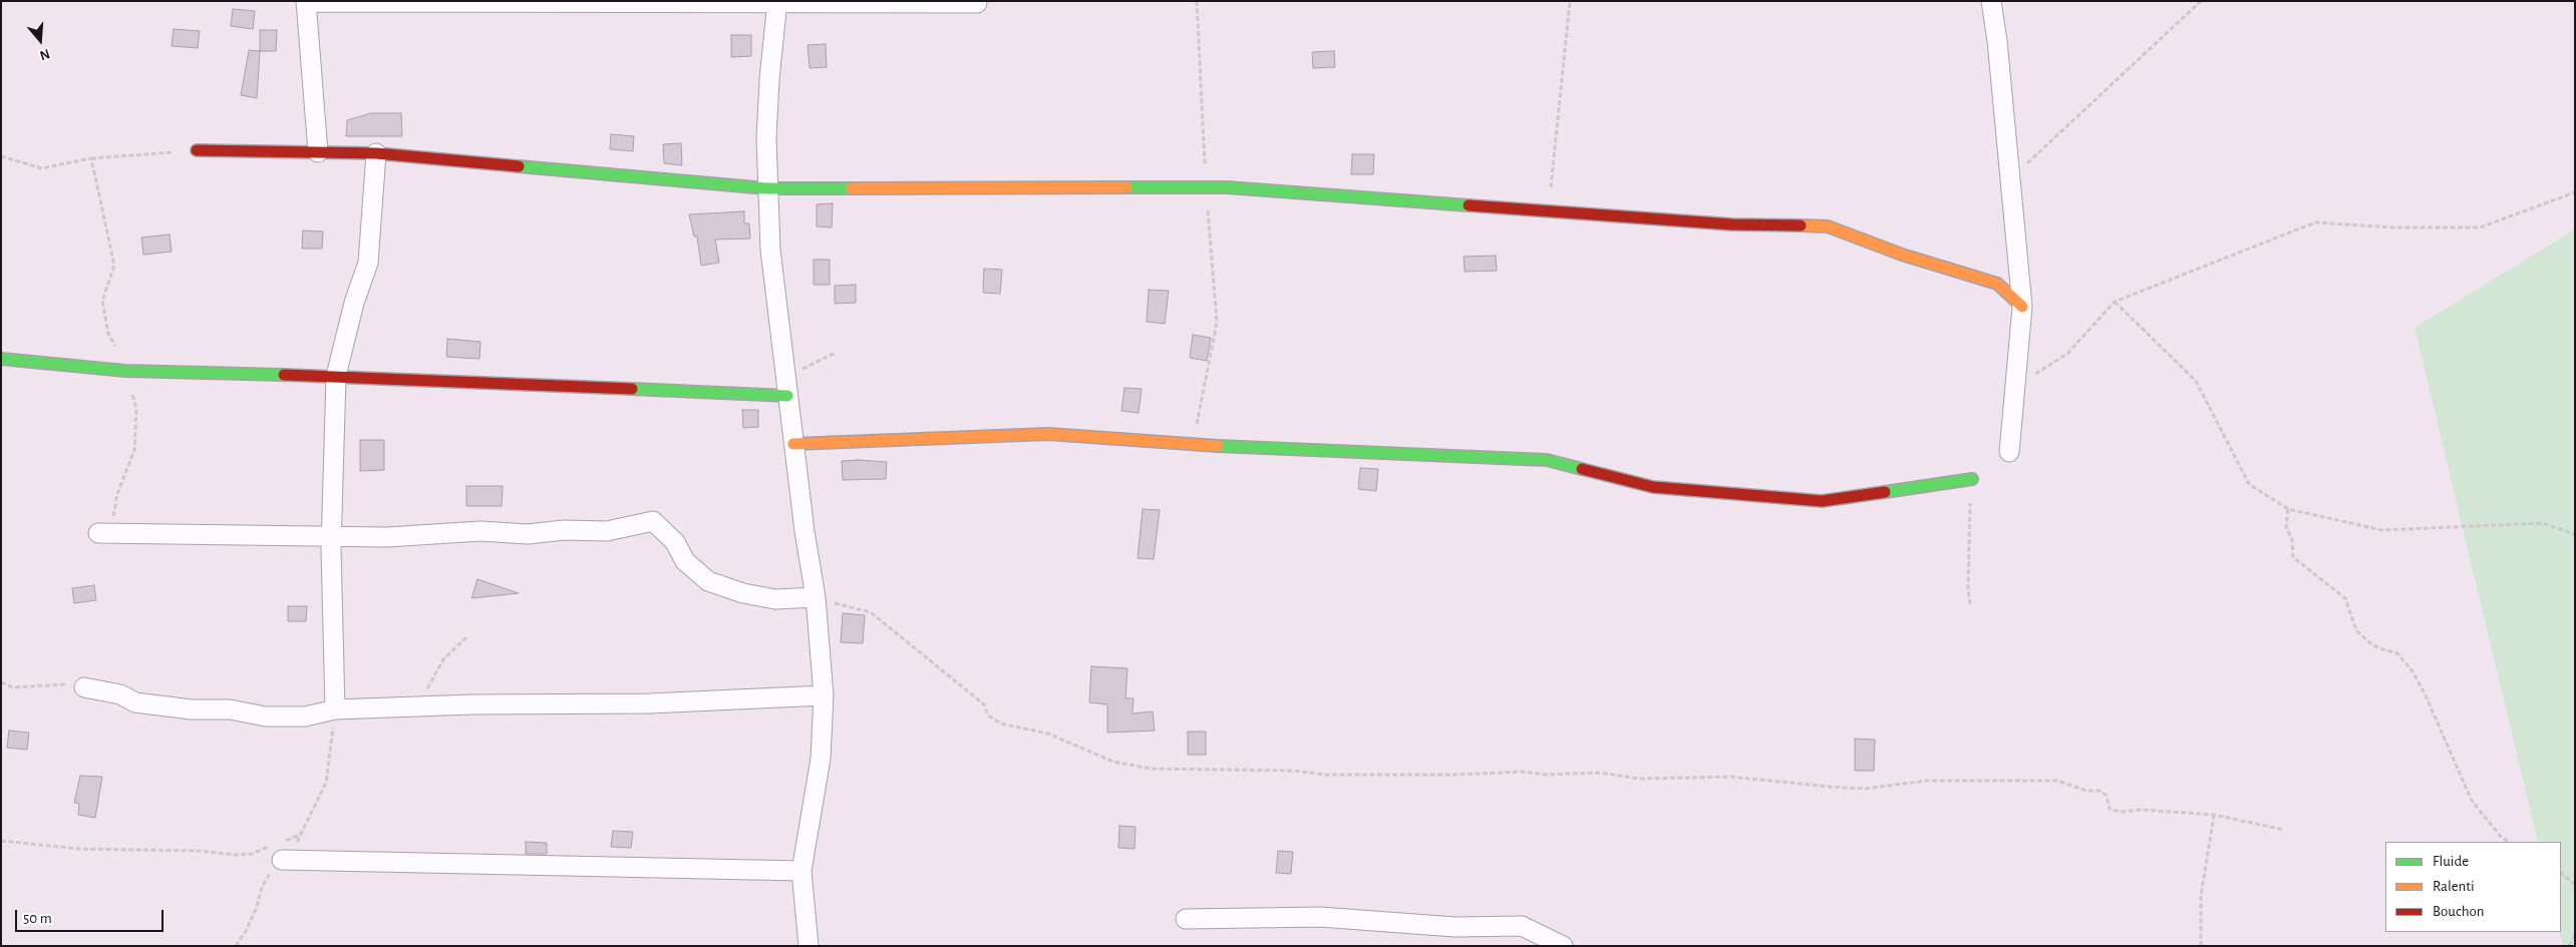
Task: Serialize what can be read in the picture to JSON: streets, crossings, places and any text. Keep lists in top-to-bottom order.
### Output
{
  "legend": ["Fluide", "Ralenti", "Bouchon"],
  "scale_bar": "50 m",
  "north": "bottom"
}
